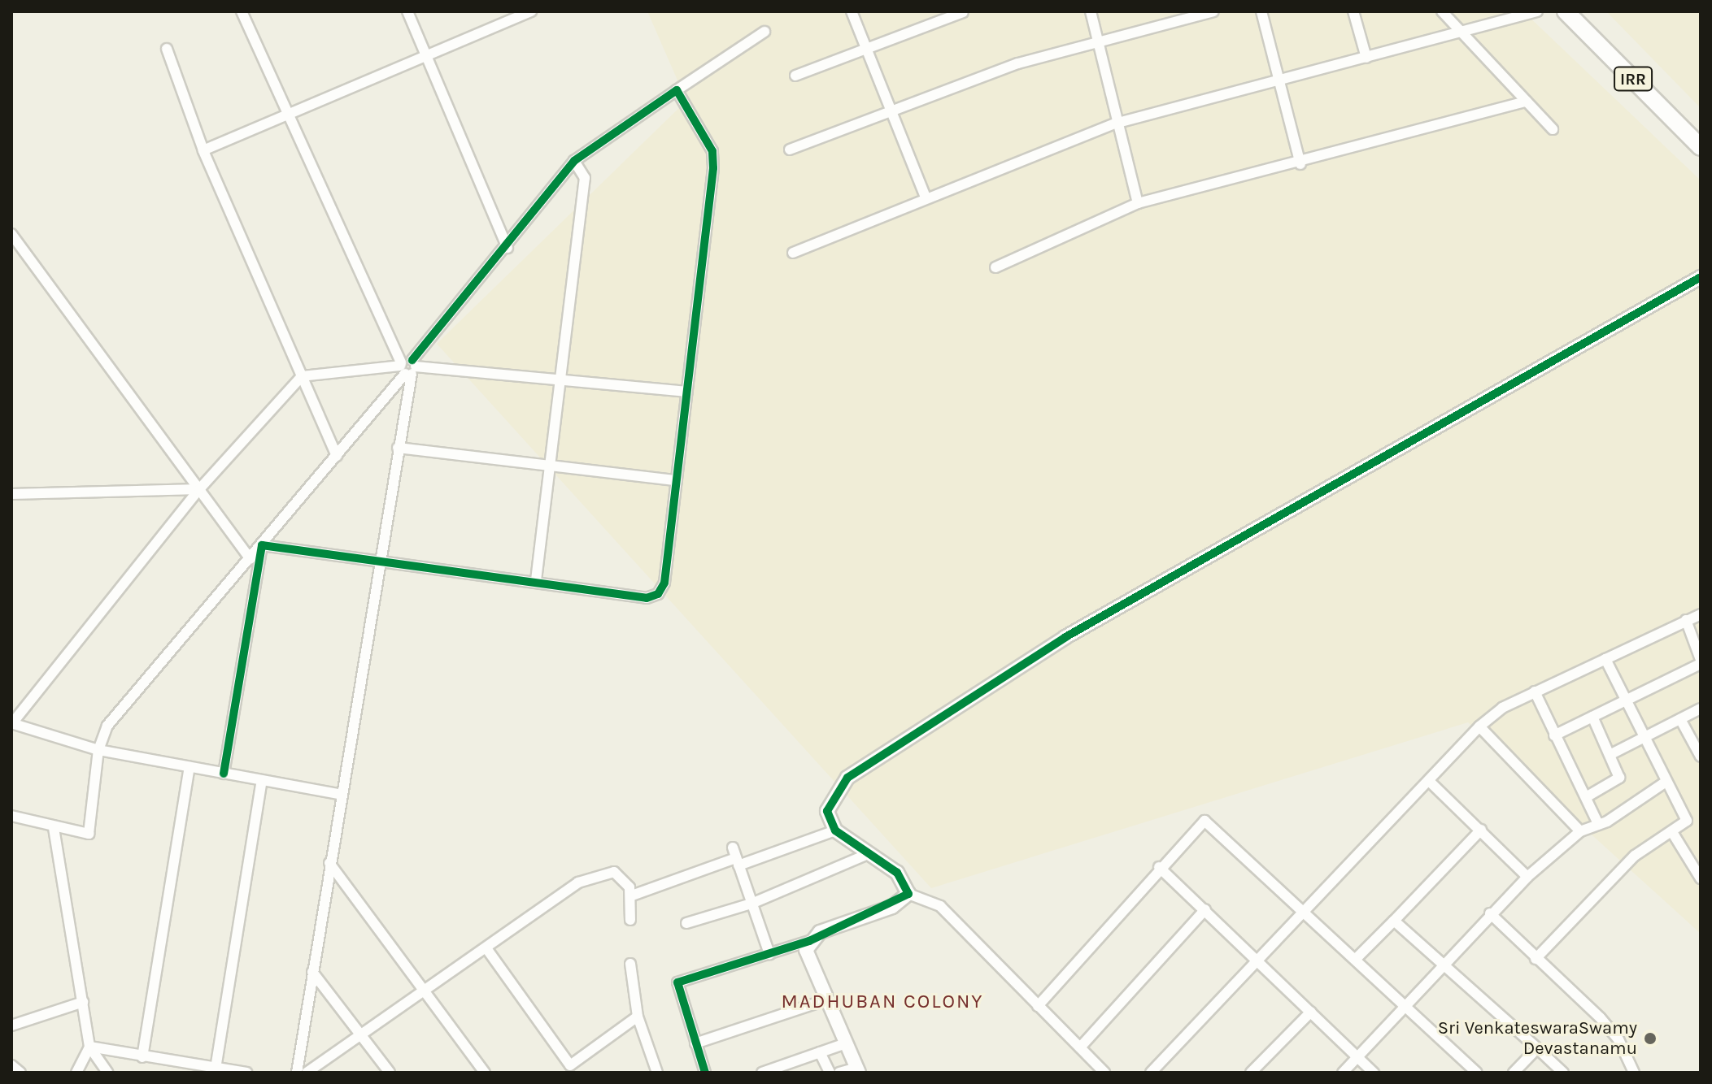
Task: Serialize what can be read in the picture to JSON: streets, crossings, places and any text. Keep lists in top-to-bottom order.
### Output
{
  "streets": {
    "main road": ["IRR"]
  },
  "districts": ["MADHUBAN COLONY"],
  "places": ["Sri VenkateswaraSwamy Devastanamu"]
}
